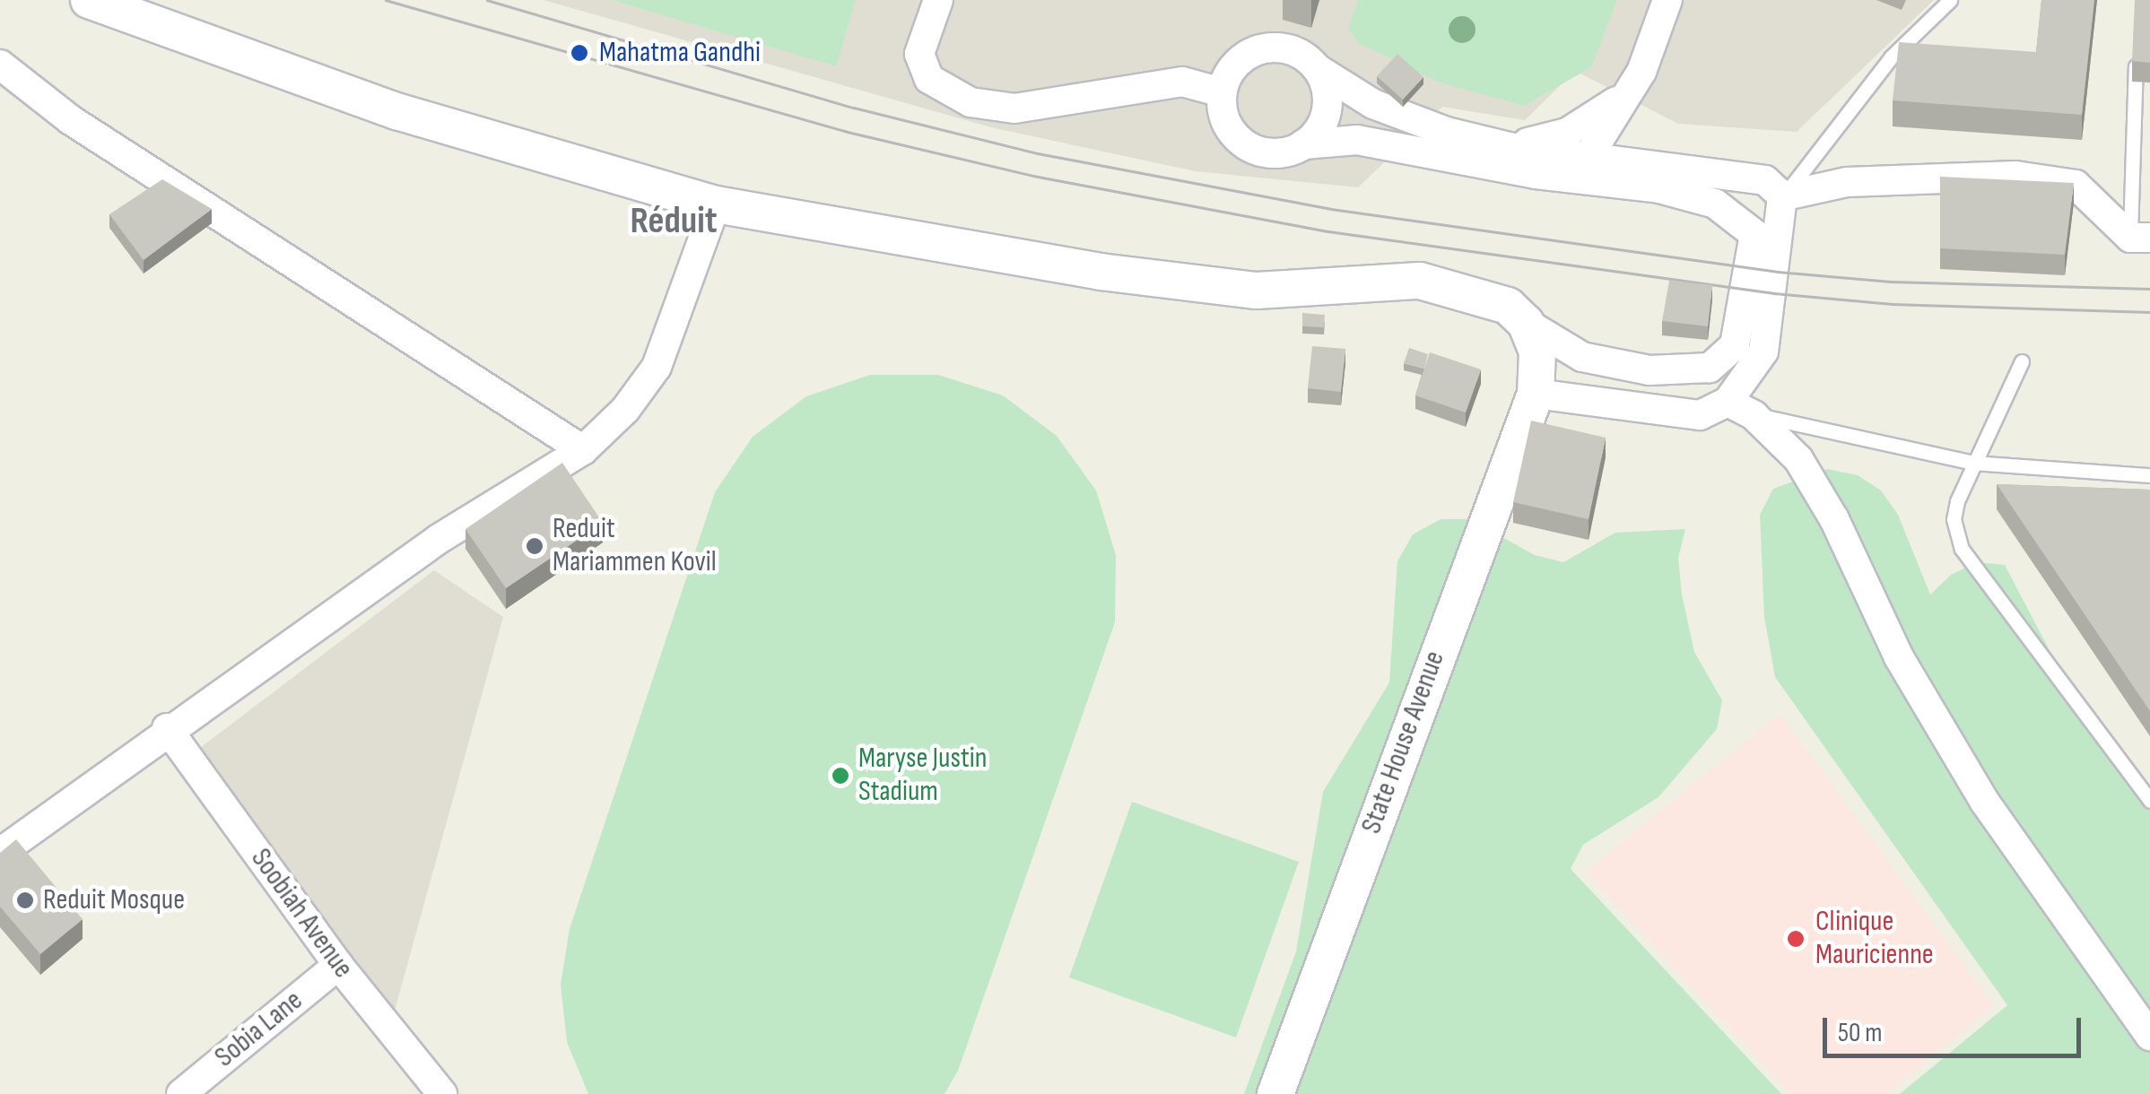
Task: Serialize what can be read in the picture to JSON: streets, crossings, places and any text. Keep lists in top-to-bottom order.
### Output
{
  "streets": {
    "street": ["State House Avenue", "Soobiah Avenue", "Sobia Lane"]
  },
  "crossings": [
    ["Soobiah Avenue", "Sobia Lane"]
  ],
  "districts": ["Réduit"],
  "places": [
    "Mahatma Gandhi",
    "Reduit Mariammen Kovil",
    "Maryse Justin Stadium",
    "Reduit Mosque",
    "Clinique Mauricienne"
  ],
  "scale_bar": "50 m"
}
